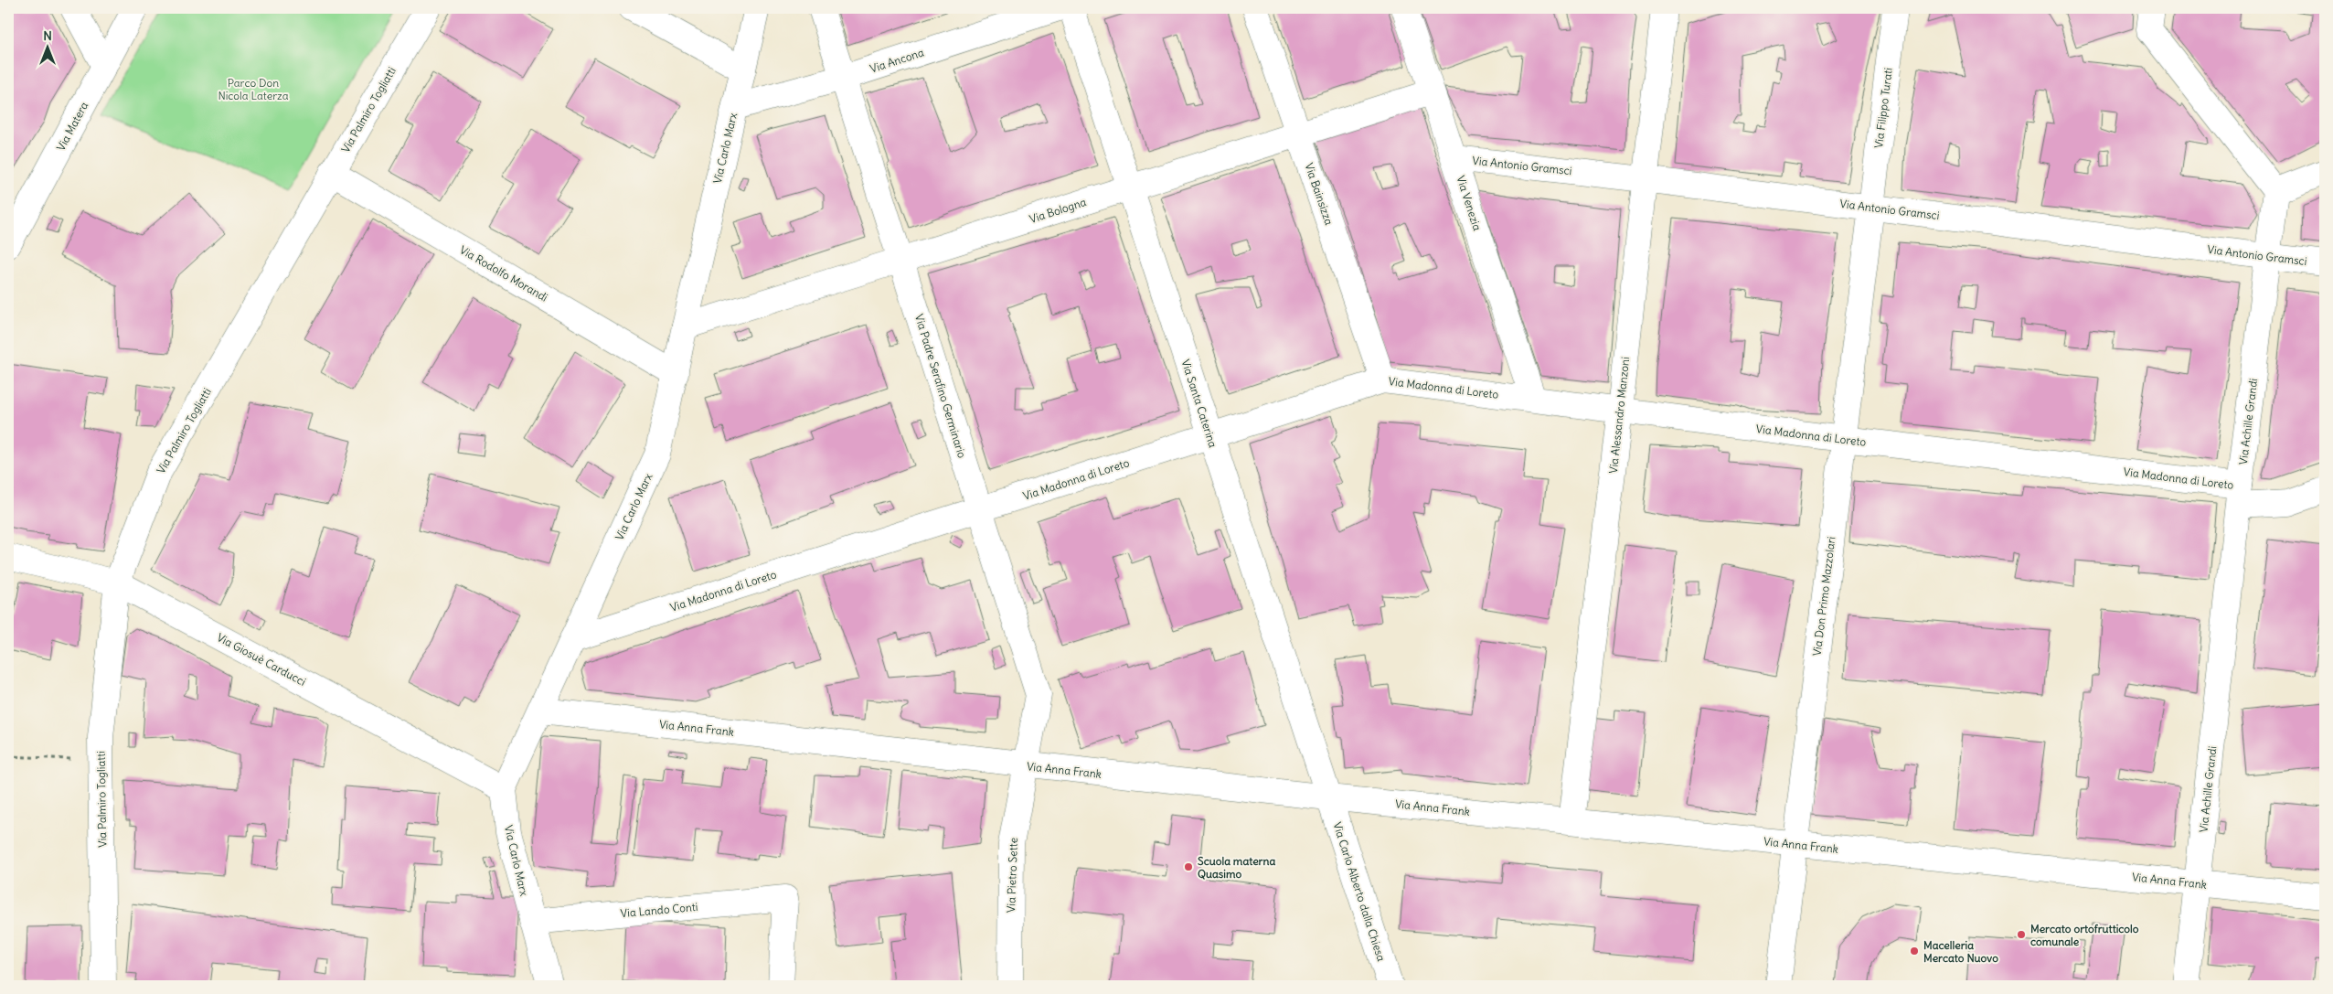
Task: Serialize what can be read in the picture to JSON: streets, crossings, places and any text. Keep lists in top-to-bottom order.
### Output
{
  "streets": {
    "street": [
      "Via Ancona",
      "Via Filippo Turati",
      "Via Palmiro Togliatti",
      "Via Matera",
      "Via Carlo Marx",
      "Via Antonio Gramsci",
      "Via Bainsizza",
      "Via Venezia",
      "Via Bologna",
      "Via Rodolfo Morandi",
      "Via Padre Serafino Germinario",
      "Via Madonna di Loreto",
      "Via Santa Caterina",
      "Via Alessandro Manzoni",
      "Via Achille Grandi",
      "Via Don Primo Mazzolari",
      "Via Giosuè Carducci",
      "Via Anna Frank",
      "Via Pietro Sette",
      "Via Carlo Alberto dalla Chiesa",
      "Via Lando Conti"
    ]
  },
  "crossings": [
    ["Via Ancona", "Via Carlo Marx"],
    ["Via Ancona", "Via Padre Serafino Germinario"],
    ["Via Filippo Turati", "Via Antonio Gramsci"],
    ["Via Filippo Turati", "Via Don Primo Mazzolari"],
    ["Via Palmiro Togliatti", "Via Rodolfo Morandi"],
    ["Via Palmiro Togliatti", "Via Giosuè Carducci"],
    ["Via Carlo Marx", "Via Bologna"],
    ["Via Carlo Marx", "Via Rodolfo Morandi"],
    ["Via Carlo Marx", "Via Madonna di Loreto"],
    ["Via Carlo Marx", "Via Giosuè Carducci"],
    ["Via Carlo Marx", "Via Anna Frank"],
    ["Via Carlo Marx", "Via Lando Conti"],
    ["Via Antonio Gramsci", "Via Venezia"],
    ["Via Antonio Gramsci", "Via Alessandro Manzoni"],
    ["Via Antonio Gramsci", "Via Achille Grandi"],
    ["Via Antonio Gramsci", "Via Don Primo Mazzolari"],
    ["Via Bainsizza", "Via Bologna"],
    ["Via Bainsizza", "Via Madonna di Loreto"],
    ["Via Venezia", "Via Bologna"],
    ["Via Venezia", "Via Madonna di Loreto"],
    ["Via Bologna", "Via Padre Serafino Germinario"],
    ["Via Bologna", "Via Santa Caterina"],
    ["Via Padre Serafino Germinario", "Via Madonna di Loreto"],
    ["Via Padre Serafino Germinario", "Via Anna Frank"],
    ["Via Padre Serafino Germinario", "Via Pietro Sette"],
    ["Via Madonna di Loreto", "Via Santa Caterina"],
    ["Via Madonna di Loreto", "Via Alessandro Manzoni"],
    ["Via Madonna di Loreto", "Via Achille Grandi"],
    ["Via Madonna di Loreto", "Via Don Primo Mazzolari"],
    ["Via Santa Caterina", "Via Anna Frank"],
    ["Via Santa Caterina", "Via Carlo Alberto dalla Chiesa"],
    ["Via Alessandro Manzoni", "Via Anna Frank"],
    ["Via Achille Grandi", "Via Anna Frank"],
    ["Via Don Primo Mazzolari", "Via Anna Frank"],
    ["Via Anna Frank", "Via Pietro Sette"],
    ["Via Anna Frank", "Via Carlo Alberto dalla Chiesa"]
  ],
  "parks": ["Parco Don Nicola Laterza"],
  "places": ["Scuola materna Quasimo", "Mercato ortofrutticolo comunale", "Macelleria Mercato Nuovo"],
  "north": "top"
}
